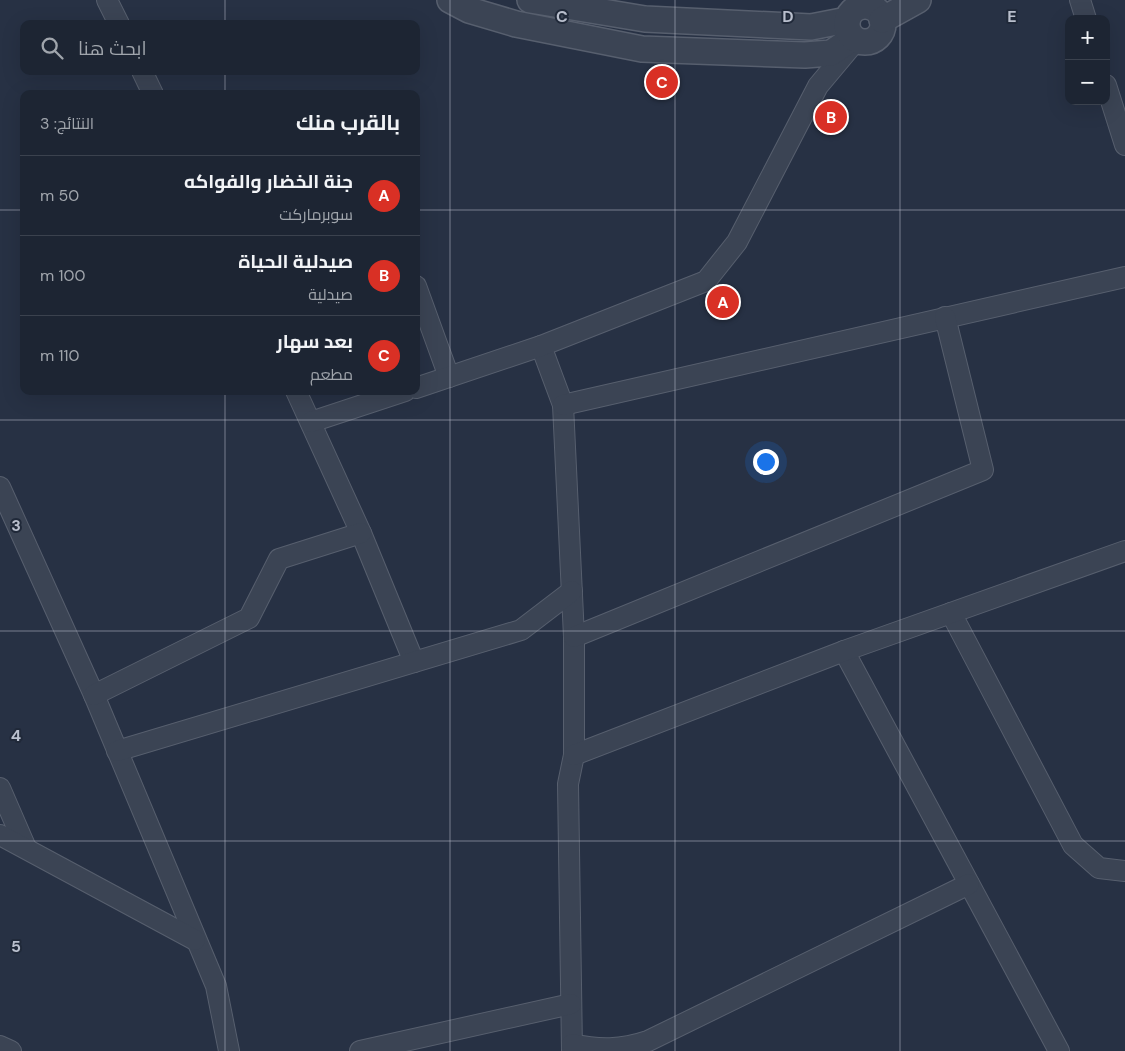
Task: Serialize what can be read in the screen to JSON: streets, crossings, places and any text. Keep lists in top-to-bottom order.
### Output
{
  "page": {
    "map_buttons": ["+", "−"],
    "search": "ابحث هنا",
    "pins": ["C", "B", "A"],
    "heading": ["بالقرب منك", "النتائج: 3"],
    "list": [
      {
        "mark": "A",
        "name": "جنة الخضار والفواكه",
        "note": "سوبرماركت",
        "value": "50 m"
      },
      {
        "mark": "B",
        "name": "صيدلية الحياة",
        "note": "صيدلية",
        "value": "100 m"
      },
      {
        "mark": "C",
        "name": "بعد سهار",
        "note": "مطعم",
        "value": "110 m"
      }
    ]
  },
  "grid": {
    "columns": ["C", "D", "E"],
    "rows": ["3", "4", "5"]
  }
}
